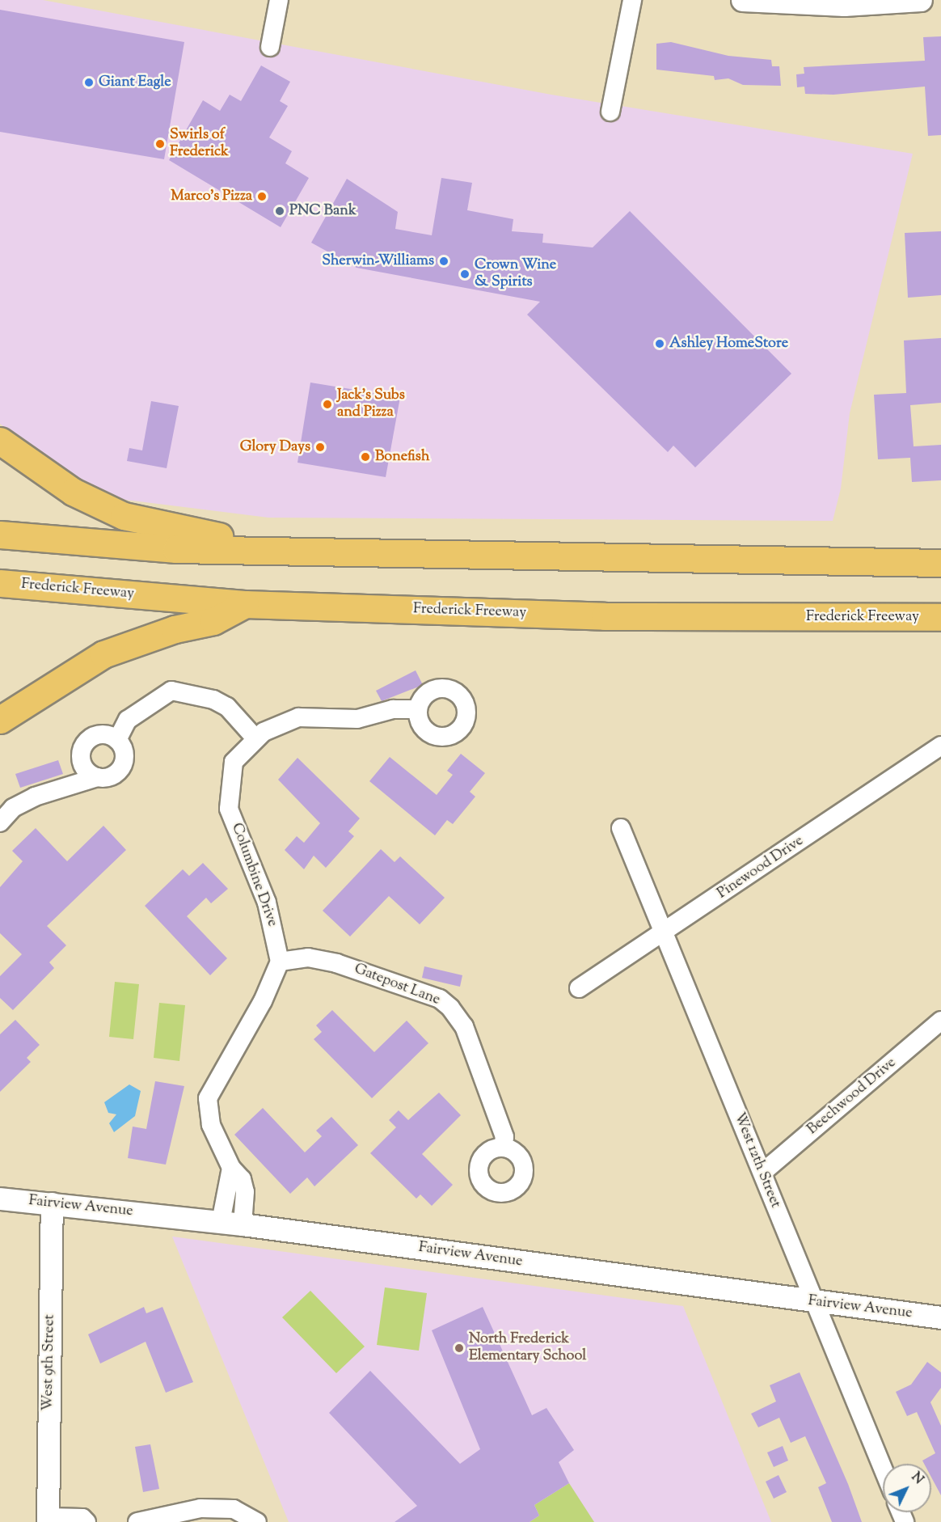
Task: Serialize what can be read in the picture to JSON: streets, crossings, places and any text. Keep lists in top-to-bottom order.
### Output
{
  "streets": {
    "highway": ["Frederick Freeway"],
    "street": [
      "Pinewood Drive",
      "Columbine Drive",
      "Gatepost Lane",
      "Beechwood Drive",
      "West 12th Street",
      "Fairview Avenue",
      "West 9th Street"
    ]
  },
  "crossings": [
    ["Pinewood Drive", "West 12th Street"],
    ["Columbine Drive", "Gatepost Lane"],
    ["Beechwood Drive", "West 12th Street"],
    ["West 12th Street", "Fairview Avenue"],
    ["Fairview Avenue", "West 9th Street"]
  ],
  "places": [
    "Giant Eagle",
    "Swirls of Frederick",
    "Marco's Pizza",
    "PNC Bank",
    "Sherwin-Williams",
    "Crown Wine & Spirits",
    "Ashley HomeStore",
    "Jack's Subs and Pizza",
    "Glory Days",
    "Bonefish",
    "North Frederick Elementary School"
  ],
  "north": "top right"
}
